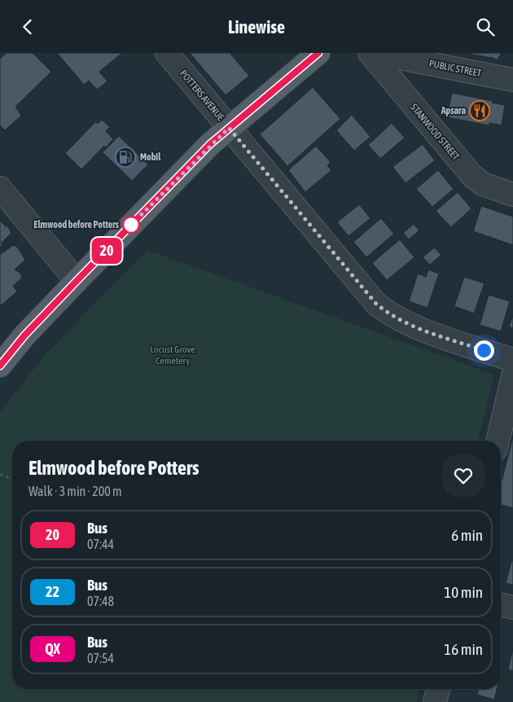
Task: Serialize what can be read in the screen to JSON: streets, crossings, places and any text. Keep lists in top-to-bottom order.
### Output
{
  "streets": {
    "street": ["PUBLIC STREET", "POTTERS AVENUE", "STANWOOD STREET"]
  },
  "parks": ["Locust Grove Cemetery"],
  "places": {
    "restaurant": ["Apsara"],
    "fuel station": ["Mobil"],
    "other": ["Elmwood before Potters"]
  },
  "lines": ["bus line 20"],
  "page": {
    "header": "Linewise",
    "on_map": "20",
    "heading": ["Elmwood before Potters", "Walk · 3 min · 200 m"],
    "list": [
      {
        "mark": "20",
        "name": "Bus",
        "note": "07:44",
        "value": "6 min"
      },
      {
        "mark": "22",
        "name": "Bus",
        "note": "07:48",
        "value": "10 min"
      },
      {
        "mark": "QX",
        "name": "Bus",
        "note": "07:54",
        "value": "16 min"
      }
    ]
  }
}
